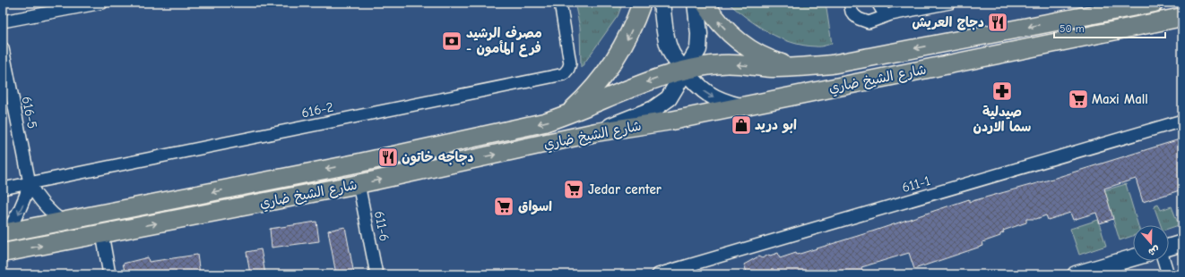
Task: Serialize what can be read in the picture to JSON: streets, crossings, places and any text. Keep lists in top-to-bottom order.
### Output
{
  "streets": {
    "main road": ["شارع الشيخ ضاري"],
    "street": [
      "616-2",
      "616-5",
      "611-1",
      "611-6"
    ]
  },
  "crossings": [
    ["شارع الشيخ ضاري", "611-6"],
    ["616-2", "616-5"]
  ],
  "places": {
    "restaurant": ["دجاج العريش", "دجاجه خاتون"],
    "bank": ["مصرف الرشيد - فرع المأمون"],
    "pharmacy": ["صيدلية سما الاردن"],
    "supermarket": ["Maxi Mall", "Jedar center", "اسواق"],
    "shop": ["ابو دريد"]
  },
  "scale_bar": "50 m",
  "north": "bottom"
}
